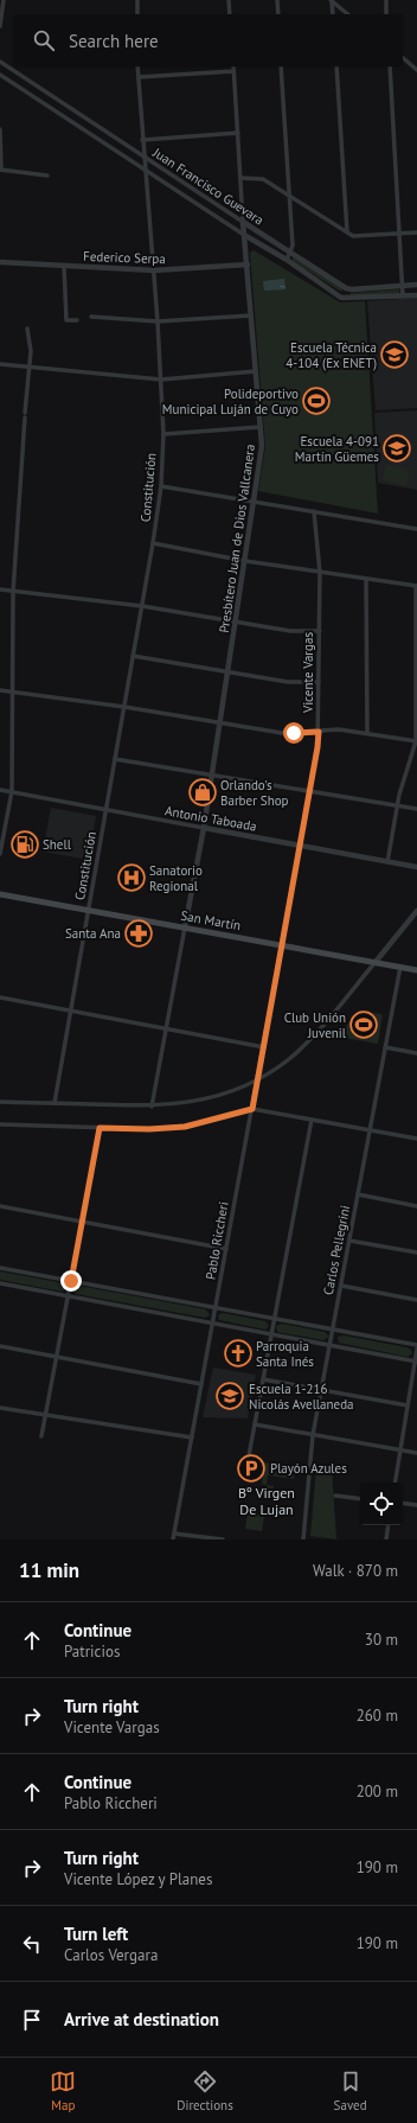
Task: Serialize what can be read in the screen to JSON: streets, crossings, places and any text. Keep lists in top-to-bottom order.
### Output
{
  "streets": {
    "main road": ["San Martín"],
    "street": [
      "Juan Francisco Guevara",
      "Federico Serpa",
      "Constitución",
      "Presbítero Juan de Dios Vallcanera",
      "Vicente Vargas",
      "Antonio Taboada",
      "Pablo Riccheri",
      "Carlos Pellegrini"
    ]
  },
  "crossings": [
    ["Juan Francisco Guevara", "Constitución"],
    ["Juan Francisco Guevara", "Presbítero Juan de Dios Vallcanera"],
    ["Federico Serpa", "Constitución"],
    ["Federico Serpa", "Presbítero Juan de Dios Vallcanera"],
    ["Constitución", "Antonio Taboada"],
    ["Constitución", "San Martín"],
    ["Presbítero Juan de Dios Vallcanera", "Antonio Taboada"],
    ["Presbítero Juan de Dios Vallcanera", "San Martín"],
    ["Vicente Vargas", "Antonio Taboada"],
    ["Vicente Vargas", "San Martín"],
    ["Vicente Vargas", "Pablo Riccheri"],
    ["San Martín", "Pablo Riccheri"],
    ["San Martín", "Carlos Pellegrini"]
  ],
  "districts": ["Bº Virgen De Lujan"],
  "places": {
    "school or university": ["Escuela Técnica 4-104 (Ex ENET)", "Escuela 4-091 Martín Güemes", "Escuela 1-216 Nicolás Avellaneda"],
    "sports": ["Polideportivo Municipal Luján de Cuyo", "Club Unión Juvenil"],
    "shop": ["Orlando's Barber Shop"],
    "fuel station": ["Shell"],
    "hospital": ["Sanatorio Regional"],
    "pharmacy": ["Santa Ana"],
    "church": ["Parroquia Santa Inés"],
    "parking": ["Playón Azules"]
  },
  "page": {
    "search": "Search here",
    "heading": ["11 min", "Walk · 870 m"],
    "list": [
      ["Continue", "Patricios", "30 m"],
      ["Turn right", "Vicente Vargas", "260 m"],
      ["Continue", "Pablo Riccheri", "200 m"],
      ["Turn right", "Vicente López y Planes", "190 m"],
      ["Turn left", "Carlos Vergara", "190 m"],
      "Arrive at destination"
    ],
    "nav": ["Map", "Directions", "Saved"]
  }
}
